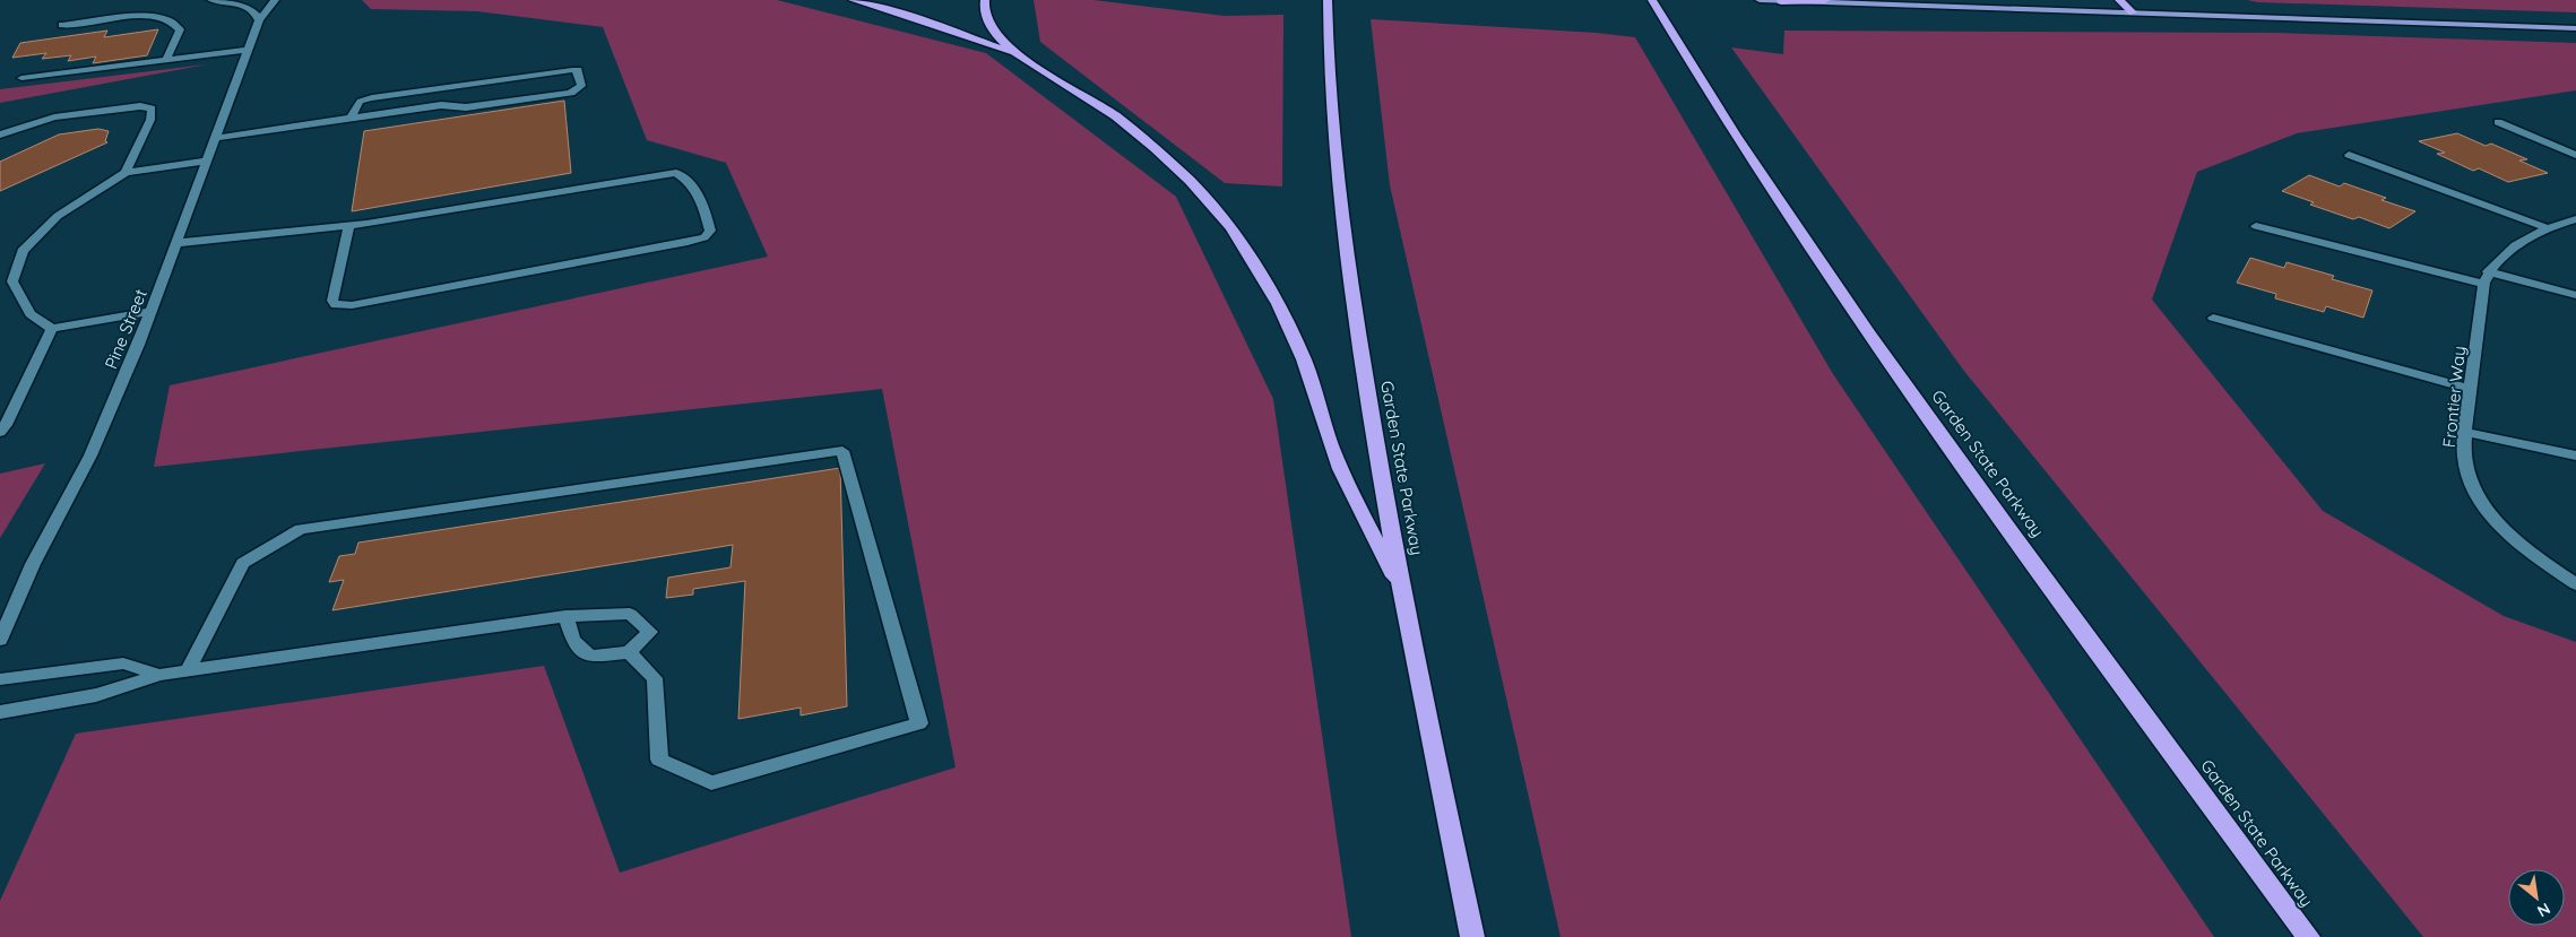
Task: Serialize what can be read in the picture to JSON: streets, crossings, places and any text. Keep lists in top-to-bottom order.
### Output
{
  "streets": {
    "highway": ["Garden State Parkway"],
    "street": ["Pine Street", "Frontier Way"]
  },
  "north": "bottom right"
}
